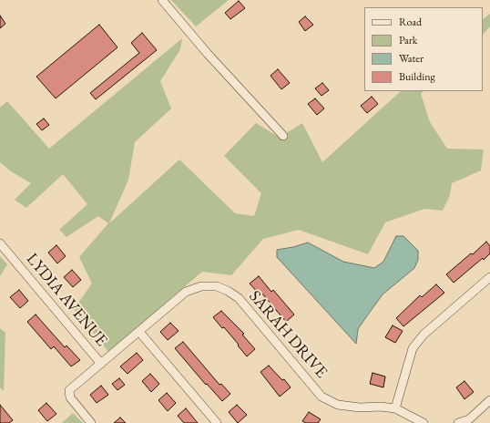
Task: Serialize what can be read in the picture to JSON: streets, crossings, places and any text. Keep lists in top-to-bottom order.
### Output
{
  "streets": {
    "street": ["LYDIA AVENUE", "SARAH DRIVE"]
  },
  "crossings": [
    ["LYDIA AVENUE", "SARAH DRIVE"]
  ],
  "legend": [
    "Road",
    "Park",
    "Water",
    "Building"
  ]
}
